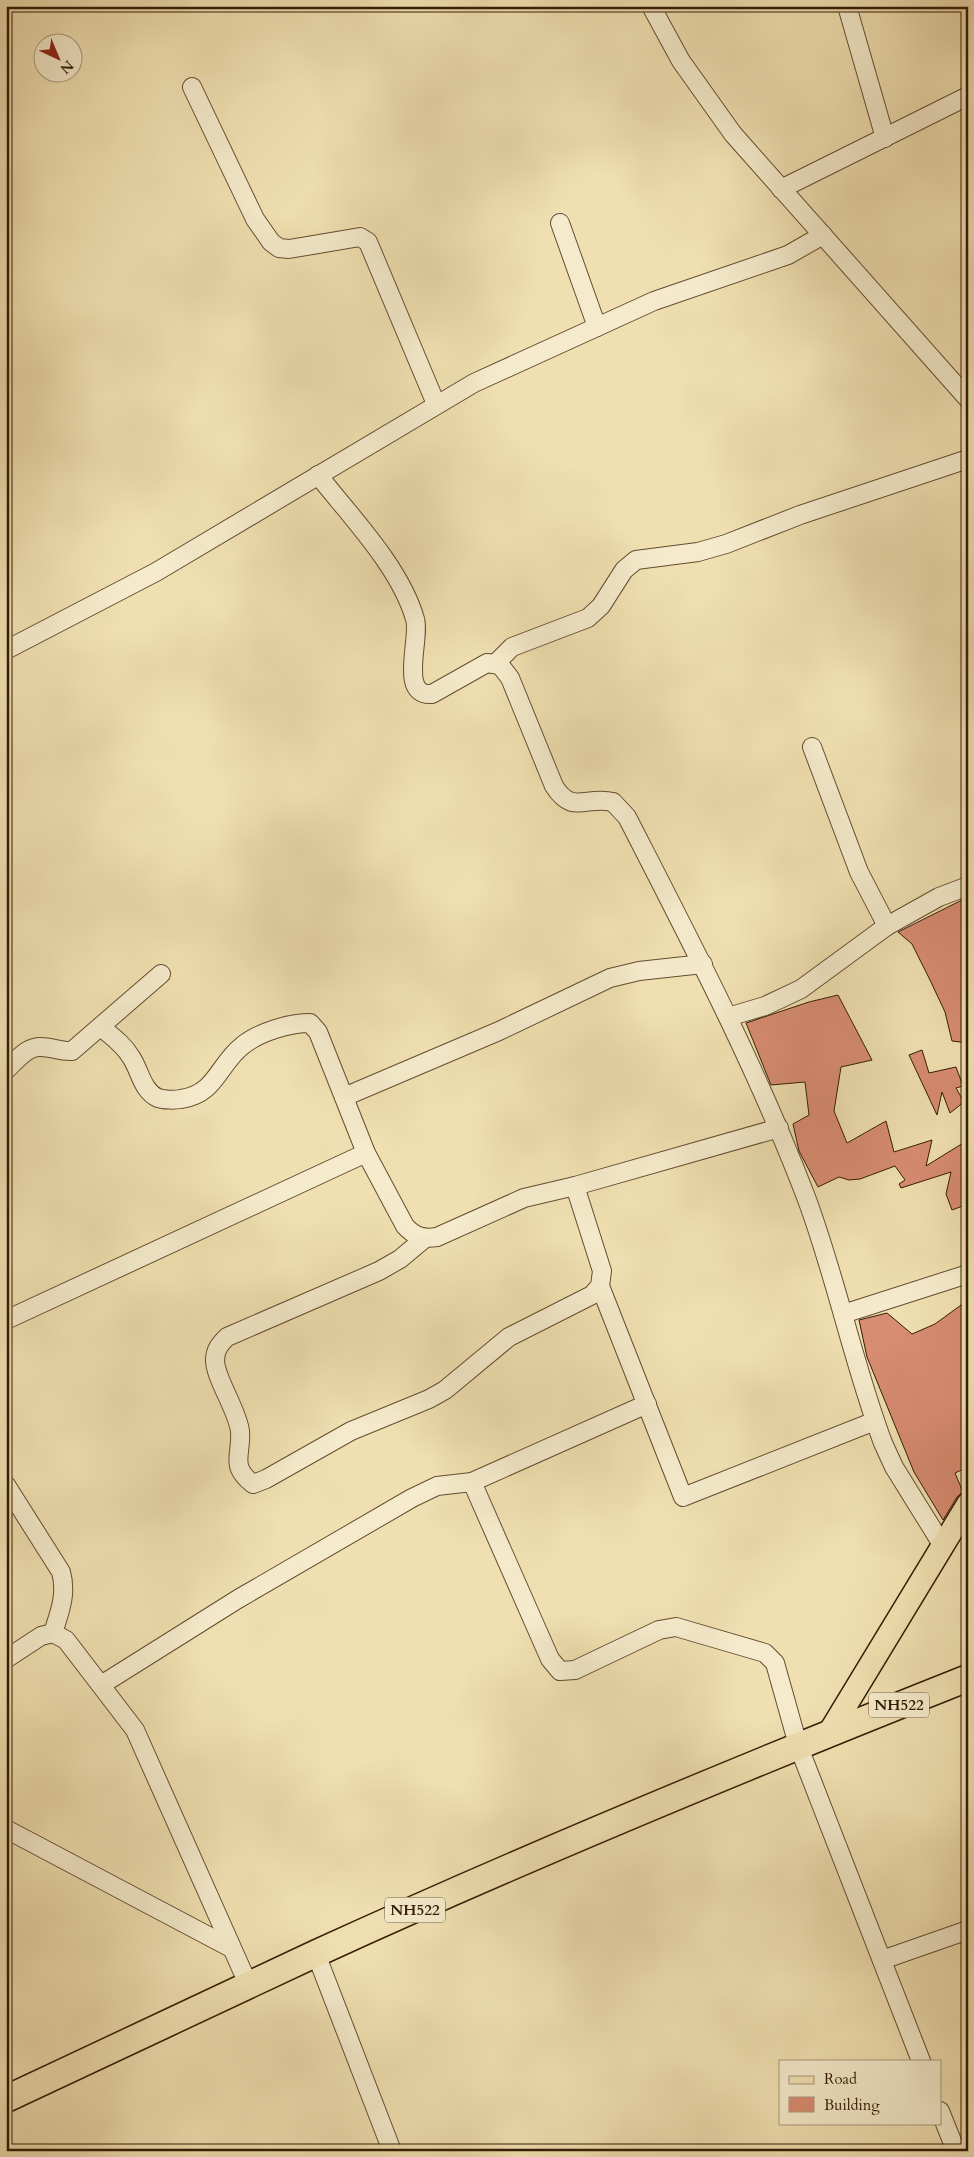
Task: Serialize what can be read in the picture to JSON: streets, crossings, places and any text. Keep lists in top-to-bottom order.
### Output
{
  "streets": {
    "highway": ["NH522"]
  },
  "legend": ["Road", "Building"],
  "north": "bottom right"
}
